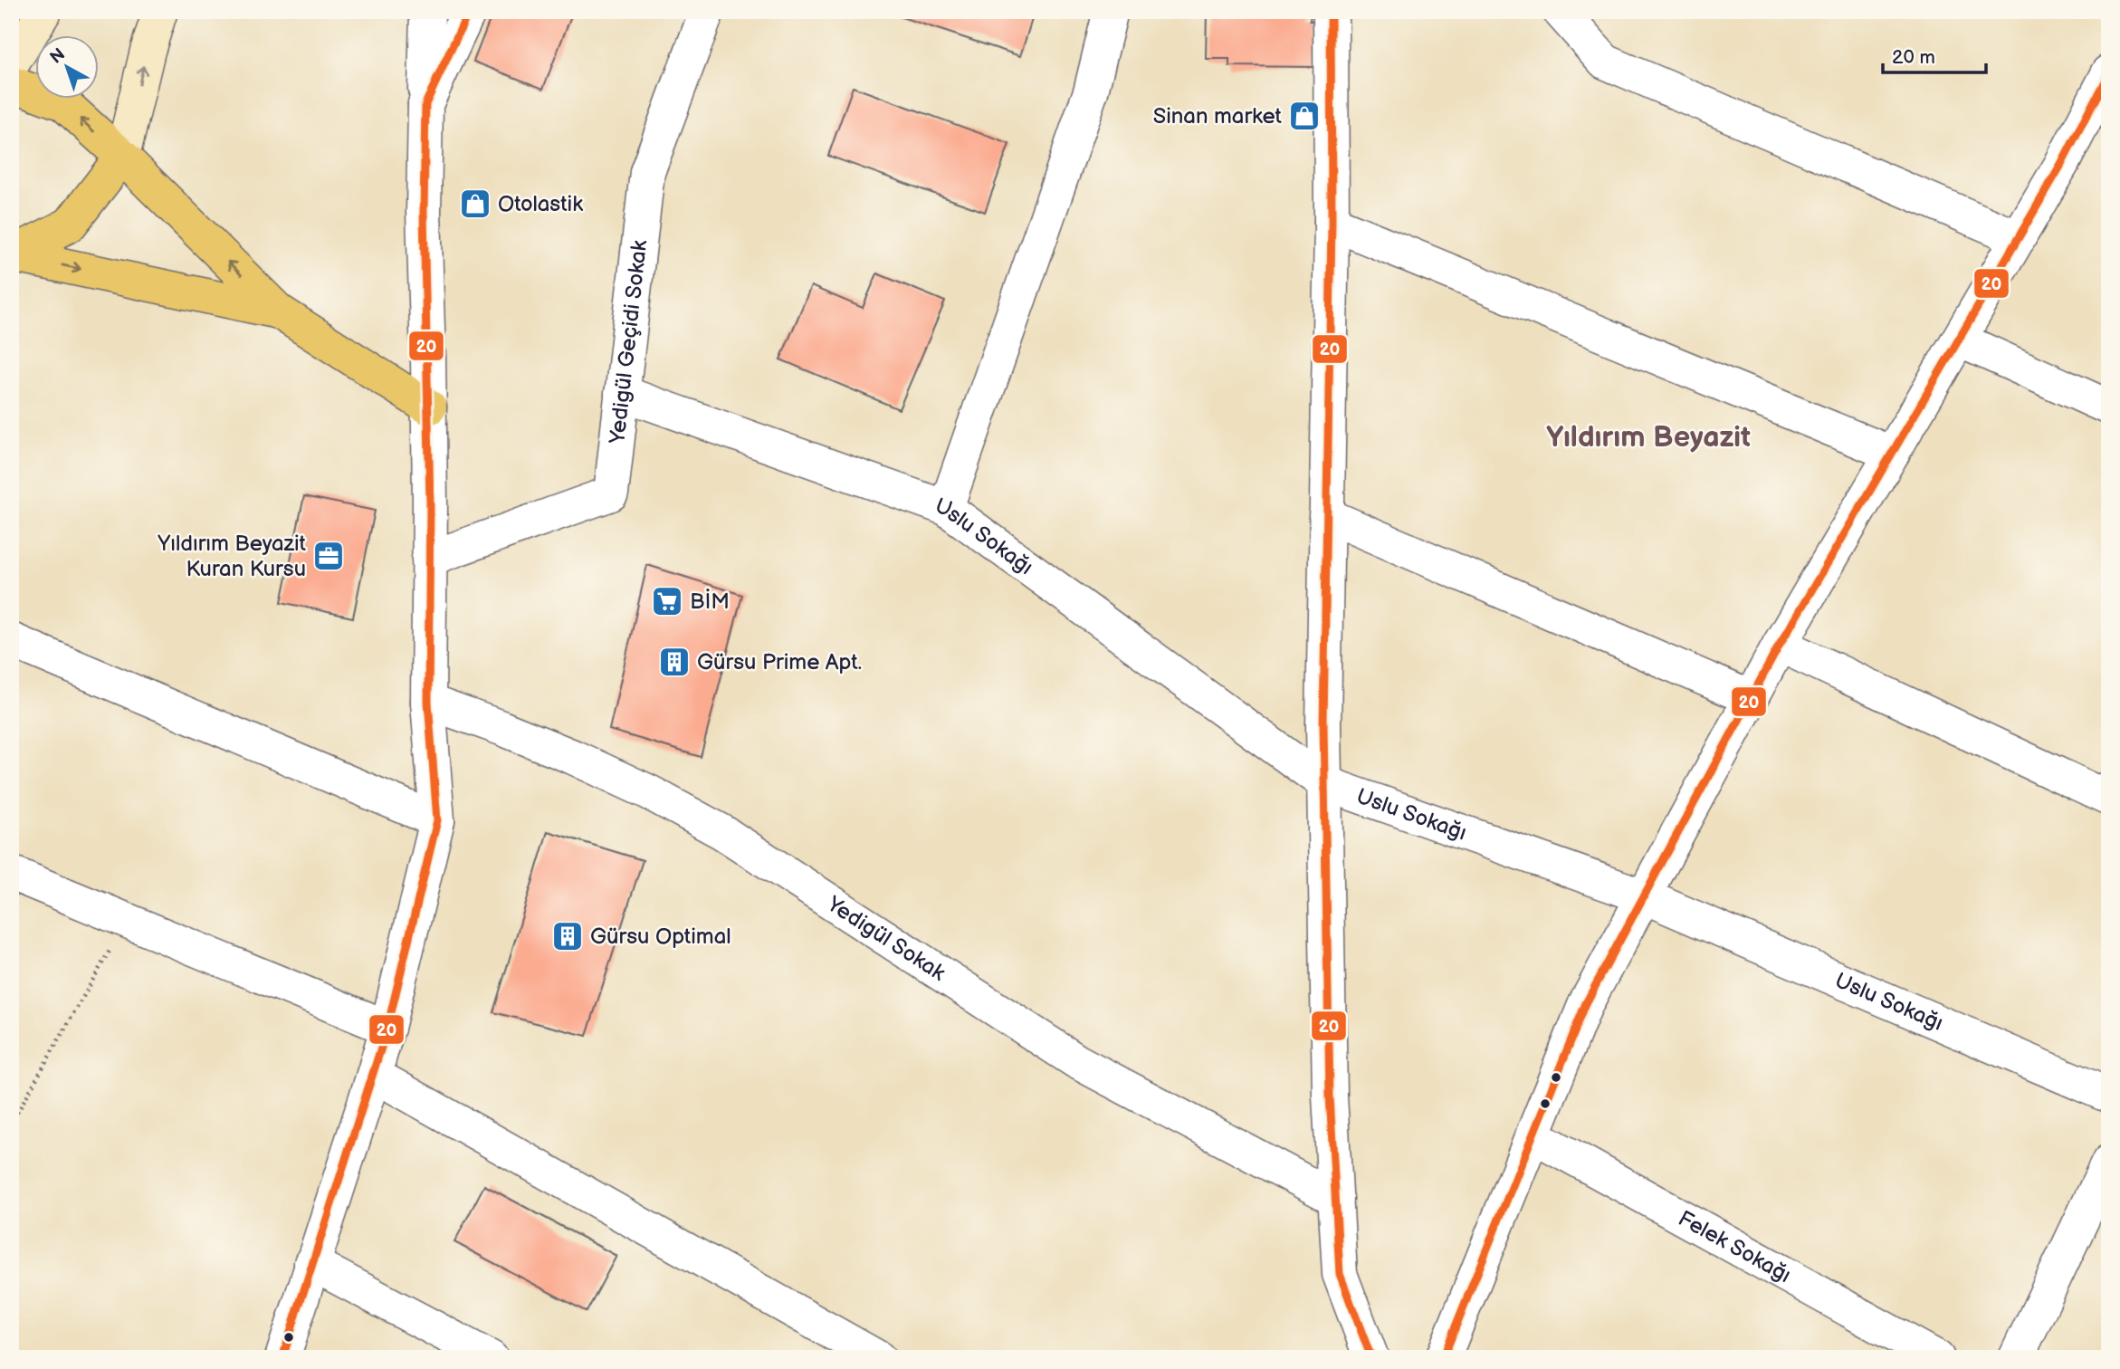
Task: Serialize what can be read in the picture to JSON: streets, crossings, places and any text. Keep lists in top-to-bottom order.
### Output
{
  "streets": {
    "street": [
      "Yedigül Geçidi Sokak",
      "Uslu Sokağı",
      "Yedigül Sokak",
      "Felek Sokağı"
    ]
  },
  "crossings": [
    ["Yedigül Geçidi Sokak", "Uslu Sokağı"]
  ],
  "districts": ["Yıldırım Beyazit"],
  "places": {
    "shop": ["Sinan market", "Otolastik"],
    "office": ["Yıldırım Beyazit Kuran Kursu"],
    "supermarket": ["BİM"],
    "building": ["Gürsu Prime Apt.", "Gürsu Optimal"]
  },
  "lines": ["transit line 20"],
  "scale_bar": "20 m",
  "north": "top left"
}
